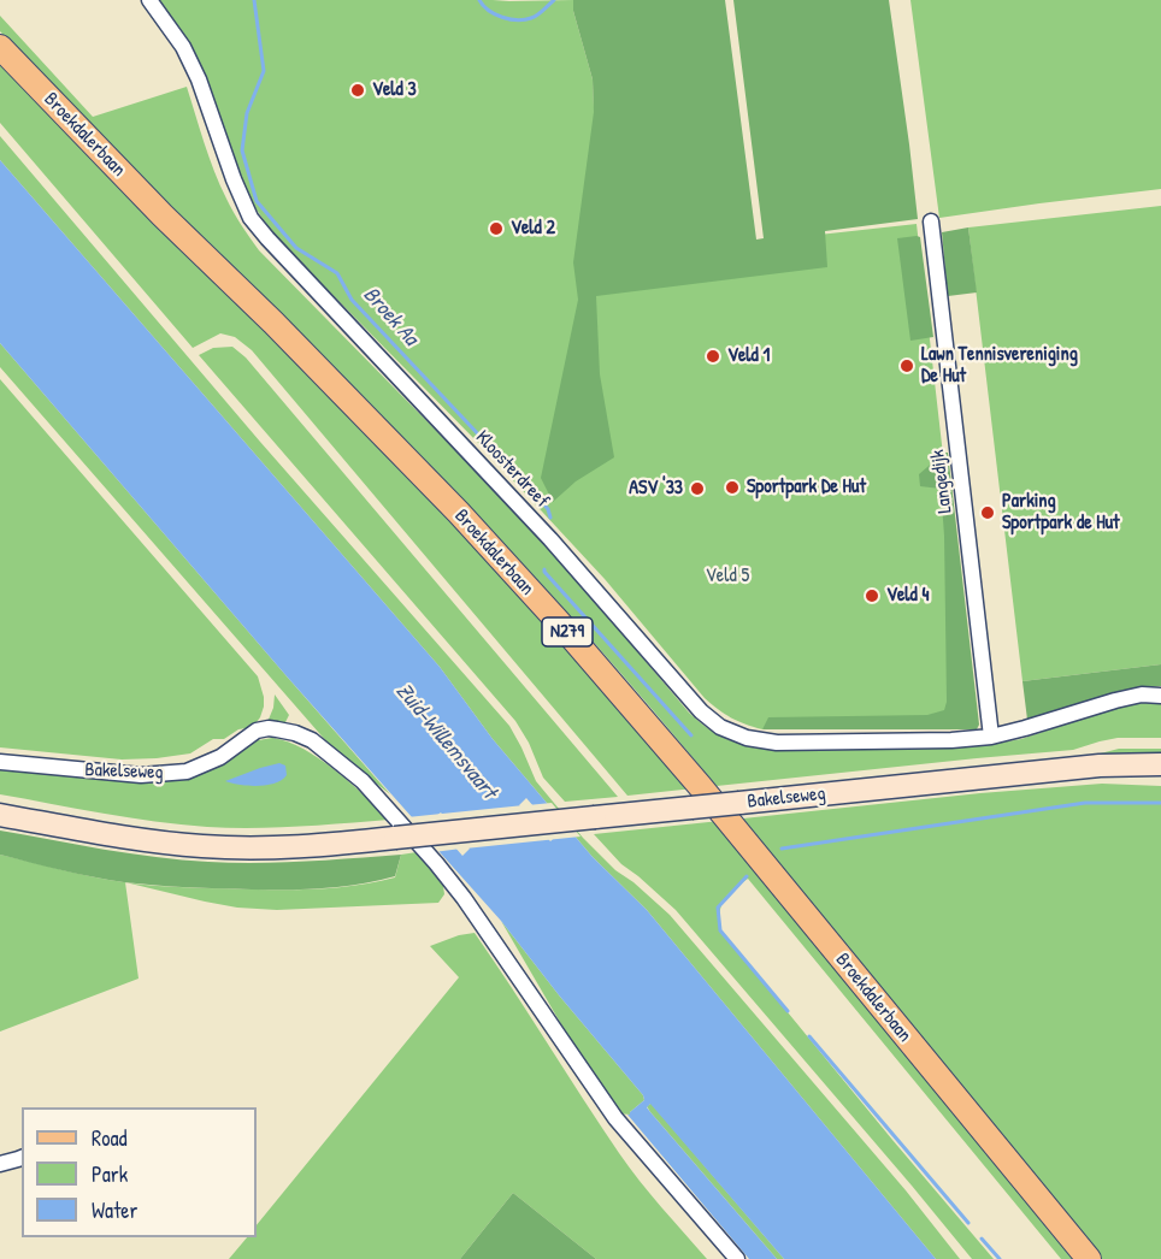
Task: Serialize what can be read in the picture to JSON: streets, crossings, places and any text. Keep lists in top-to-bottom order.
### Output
{
  "streets": {
    "main road": ["Broekdalerbaan", "N279"],
    "street": ["Kloosterdreef", "Langedijk", "Bakelseweg"]
  },
  "crossings": [
    ["Kloosterdreef", "Langedijk"]
  ],
  "water": ["Broek Aa", "Zuid-Willemsvaart"],
  "parks": ["Veld 5"],
  "places": [
    "Veld 3",
    "Veld 2",
    "Veld 1",
    "Lawn Tennisvereniging De Hut",
    "Sportpark De Hut",
    "ASV '33",
    "Parking Sportpark de Hut",
    "Veld 4"
  ],
  "legend": ["Road", "Park", "Water"]
}
